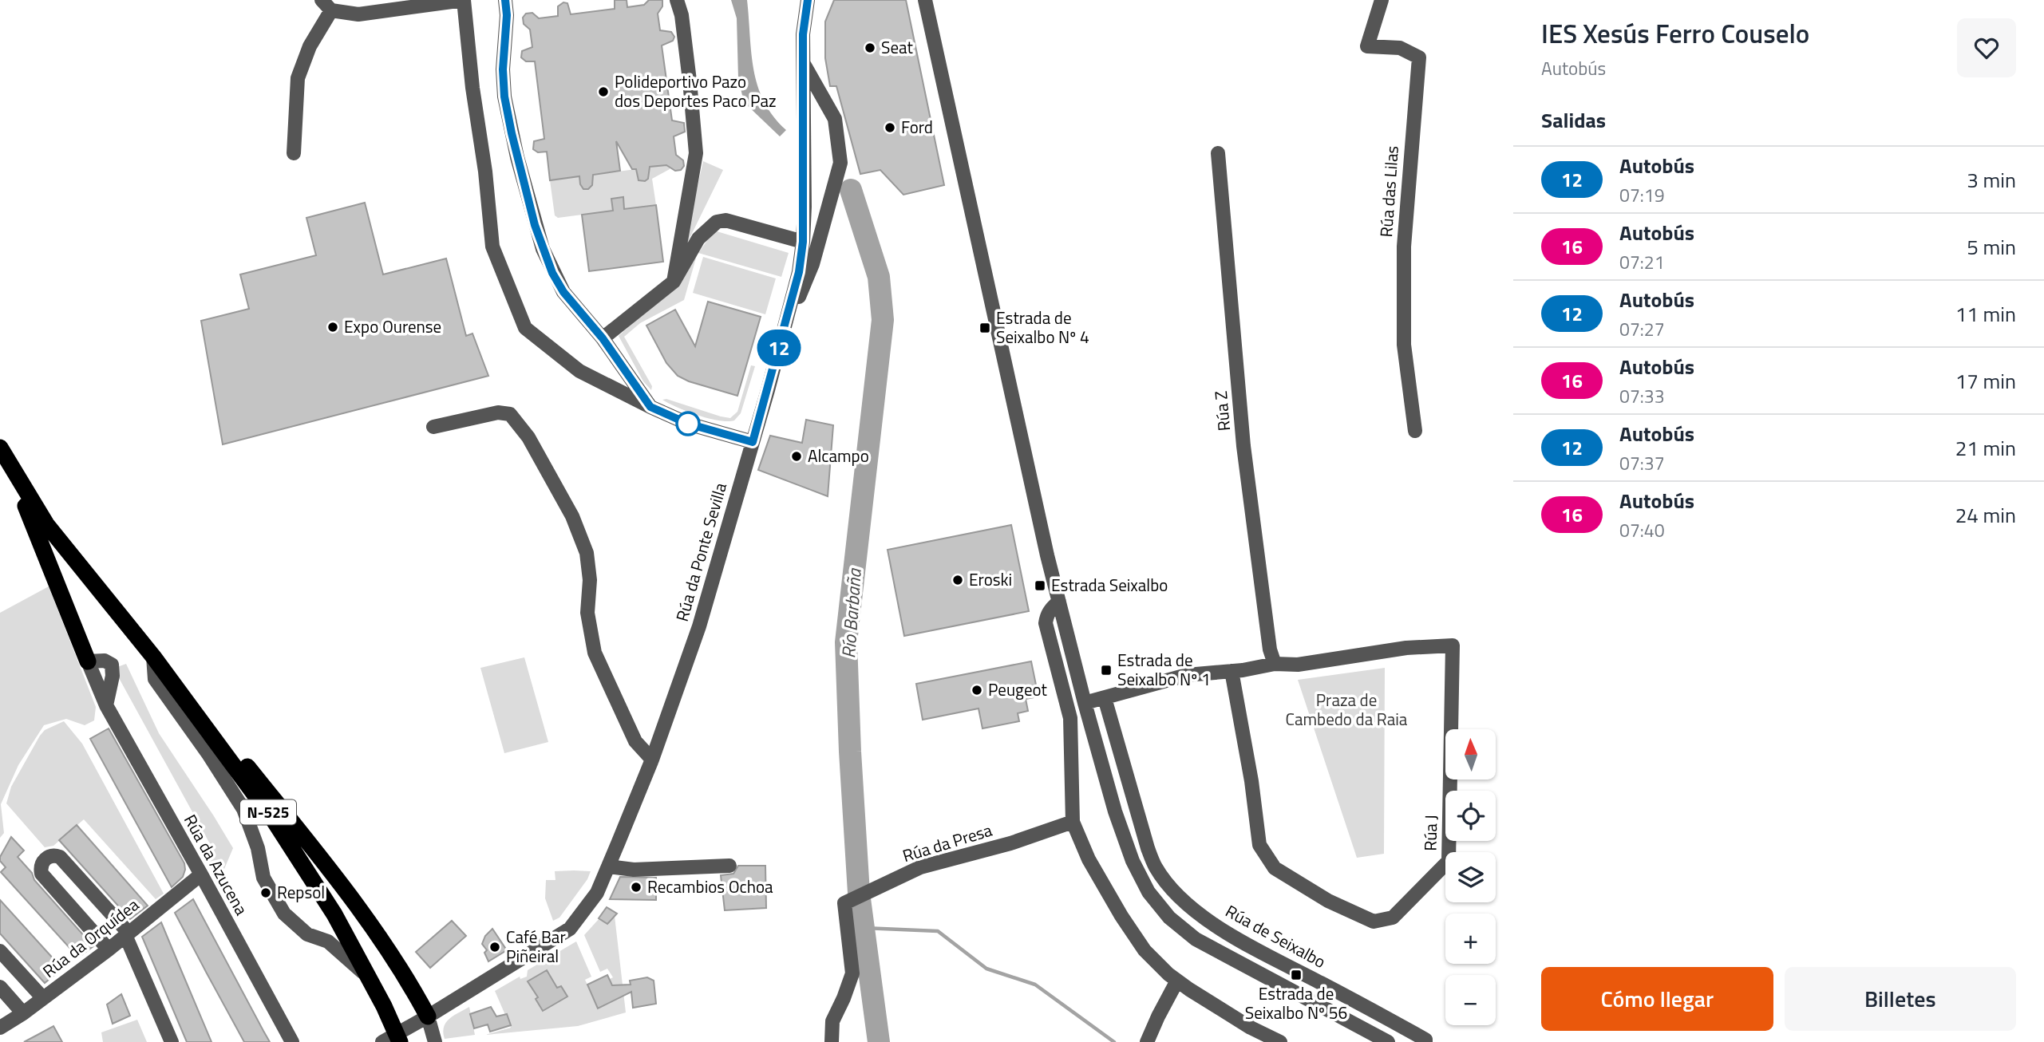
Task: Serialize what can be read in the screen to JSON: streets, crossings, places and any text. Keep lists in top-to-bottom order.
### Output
{
  "streets": {
    "highway": ["N-525"],
    "street": [
      "Rúa das Lilas",
      "Rúa Z",
      "Rúa da Ponte Sevilla",
      "Rúa J",
      "Rúa da Presa",
      "Rúa da Azucena",
      "Rúa de Seixalbo",
      "Rúa da Orquídea"
    ]
  },
  "crossings": [
    ["Rúa Z", "Rúa J"],
    ["Rúa da Ponte Sevilla", "N-525"],
    ["Rúa J", "Rúa de Seixalbo"],
    ["Rúa da Azucena", "Rúa da Orquídea"]
  ],
  "water": ["Río Barbaña"],
  "parks": ["Praza de Cambedo da Raia"],
  "places": {
    "other": [
      "Seat",
      "Polideportivo Pazo dos Deportes Paco Paz",
      "Ford",
      "Expo Ourense",
      "Alcampo",
      "Eroski",
      "Peugeot",
      "Recambios Ochoa",
      "Repsol",
      "Café Bar Piñeiral"
    ],
    "transit": [
      "Estrada de Seixalbo Nº 4",
      "Estrada Seixalbo",
      "Estrada de Seixalbo Nº 1",
      "Estrada de Seixalbo Nº 56"
    ]
  },
  "lines": ["bus line 12"],
  "north": "top",
  "page": {
    "on_map": "12",
    "heading": [
      ["IES Xesús Ferro Couselo", "Autobús"],
      "Salidas"
    ],
    "list": [
      {
        "mark": "12",
        "name": "Autobús",
        "note": "07:19",
        "value": "3 min"
      },
      {
        "mark": "16",
        "name": "Autobús",
        "note": "07:21",
        "value": "5 min"
      },
      {
        "mark": "12",
        "name": "Autobús",
        "note": "07:27",
        "value": "11 min"
      },
      {
        "mark": "16",
        "name": "Autobús",
        "note": "07:33",
        "value": "17 min"
      },
      {
        "mark": "12",
        "name": "Autobús",
        "note": "07:37",
        "value": "21 min"
      },
      {
        "mark": "16",
        "name": "Autobús",
        "note": "07:40",
        "value": "24 min"
      }
    ],
    "map_buttons": ["+", "−"],
    "buttons": ["Cómo llegar", "Billetes"]
  }
}
